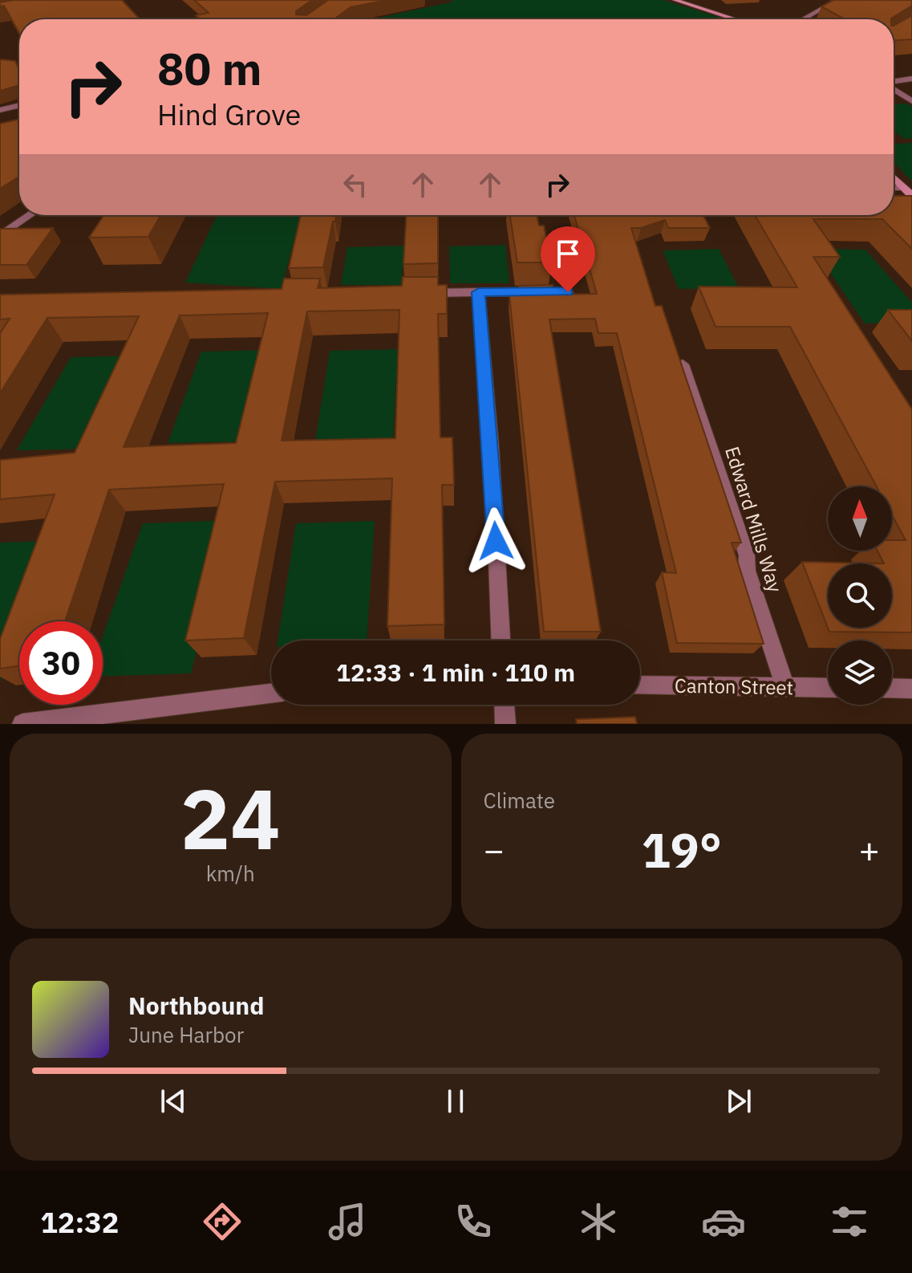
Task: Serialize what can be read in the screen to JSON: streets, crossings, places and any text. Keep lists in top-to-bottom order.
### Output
{
  "streets": {
    "street": ["Edward Mills Way", "Canton Street"]
  },
  "crossings": [
    ["Edward Mills Way", "Canton Street"]
  ],
  "north": "top",
  "page": {
    "turn": ["80 m", "Hind Grove"],
    "limit": "30",
    "trip": "12:33 · 1 min · 110 m",
    "tile": [
      ["24", "km/h"],
      "Climate"
    ],
    "heat": ["−", "19°", "+"],
    "song": ["Northbound", "June Harbor"],
    "tabs": "12:32"
  }
}
